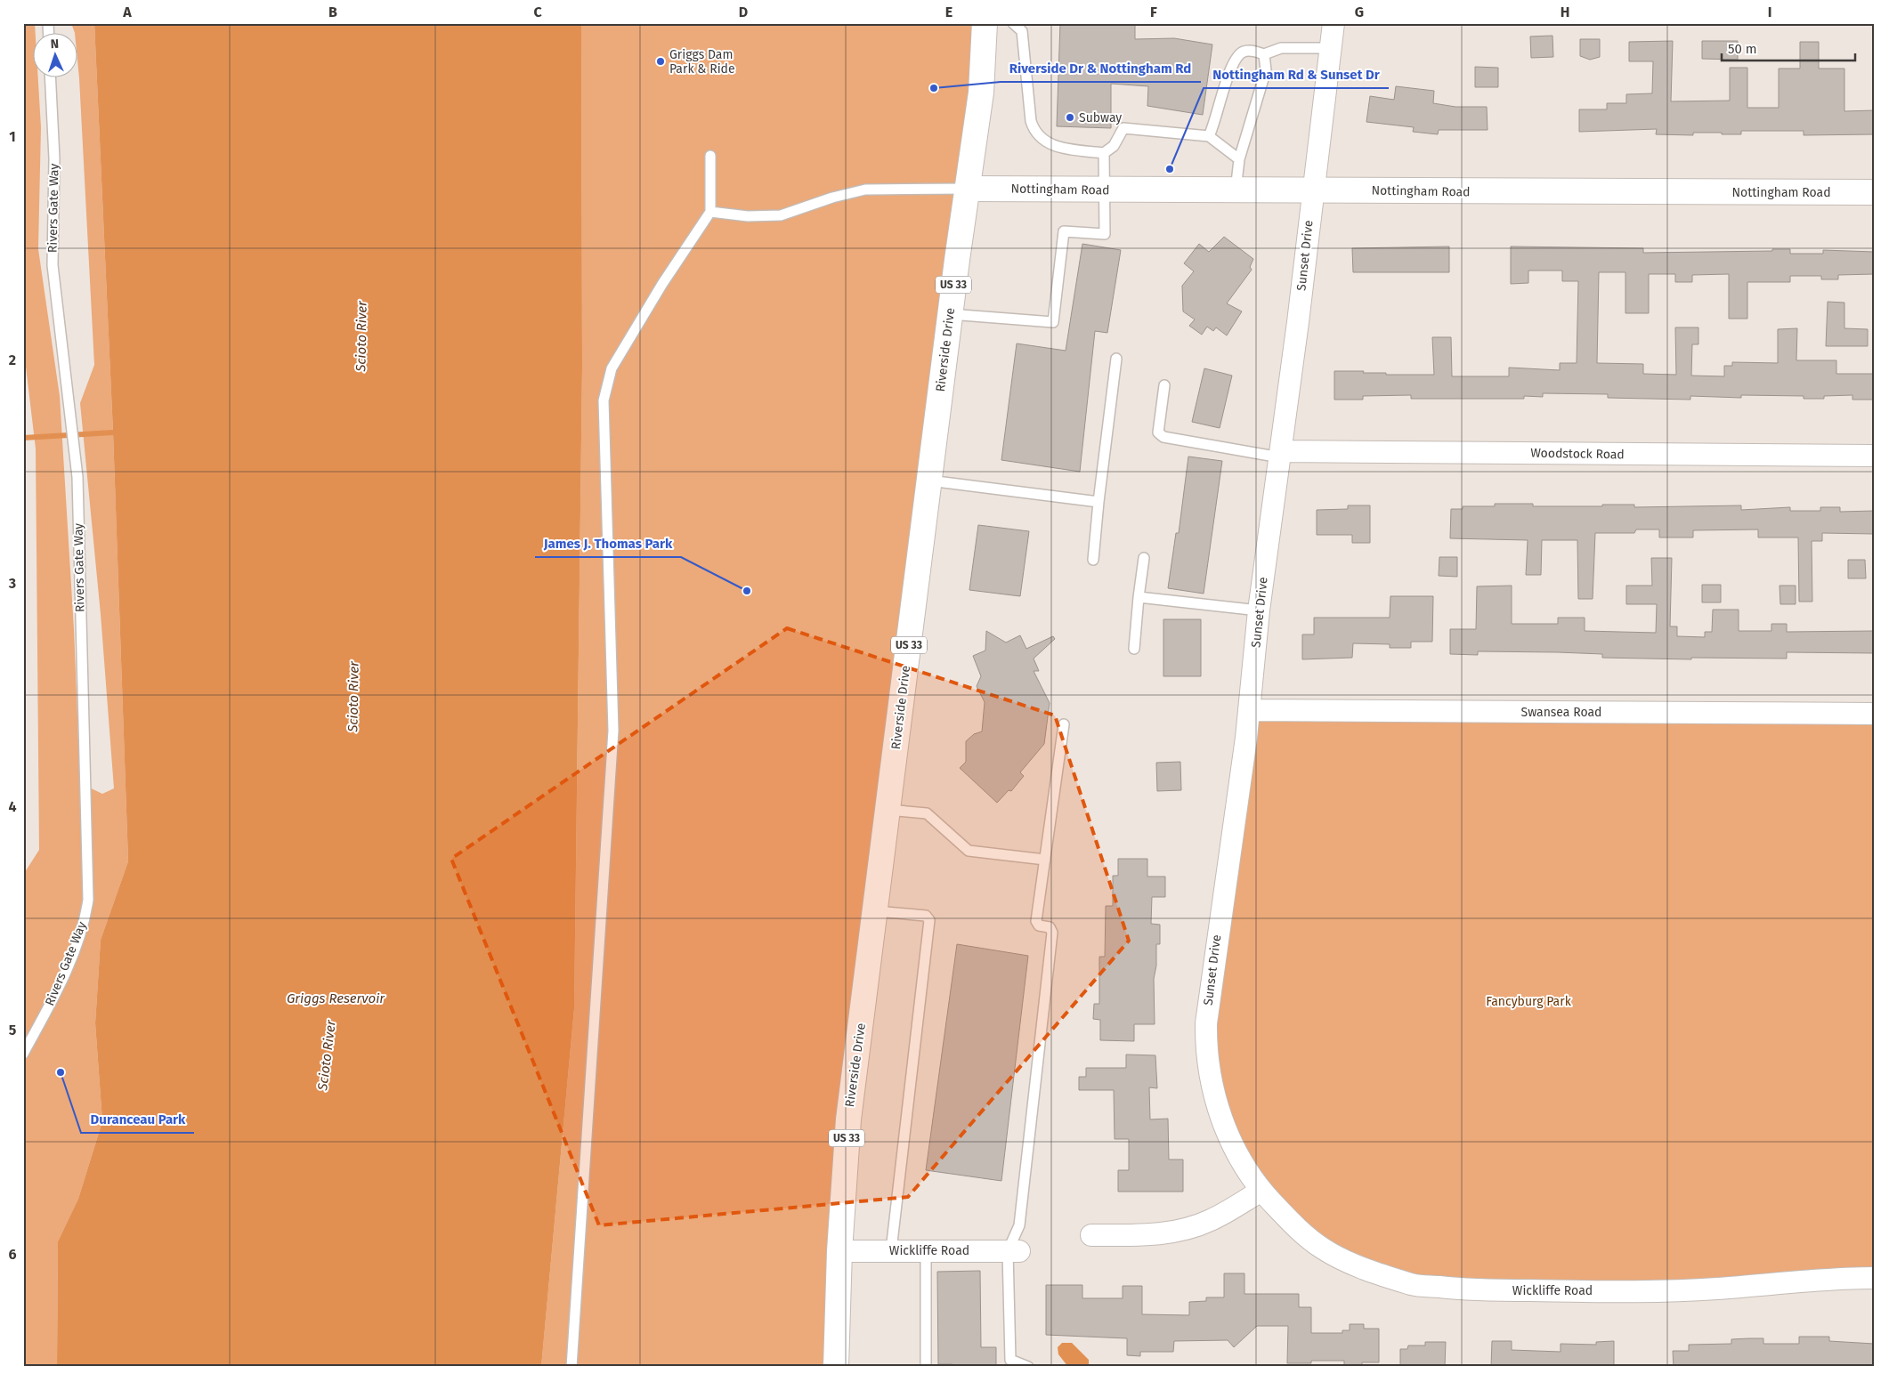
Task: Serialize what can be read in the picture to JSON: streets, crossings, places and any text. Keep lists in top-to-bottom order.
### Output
{
  "streets": {
    "main road": ["Nottingham Road", "US 33", "Riverside Drive"],
    "street": [
      "Sunset Drive",
      "Woodstock Road",
      "Swansea Road",
      "Wickliffe Road"
    ],
    "lane": ["Rivers Gate Way"]
  },
  "crossings": [
    ["Nottingham Road", "Sunset Drive"],
    ["Nottingham Road", "Riverside Drive"],
    ["Sunset Drive", "Woodstock Road"],
    ["Sunset Drive", "Swansea Road"],
    ["Sunset Drive", "Wickliffe Road"],
    ["Riverside Drive", "Wickliffe Road"]
  ],
  "water": ["Scioto River", "Griggs Reservoir"],
  "parks": ["Fancyburg Park"],
  "places": [
    "Griggs Dam Park & Ride",
    "Riverside Dr & Nottingham Rd",
    "Subway",
    "Nottingham Rd & Sunset Dr",
    "James J. Thomas Park",
    "Duranceau Park"
  ],
  "scale_bar": "50 m",
  "north": "top",
  "grid": {
    "columns": [
      "A",
      "B",
      "C",
      "D",
      "E",
      "F",
      "G",
      "H",
      "I"
    ],
    "rows": [
      "1",
      "2",
      "3",
      "4",
      "5",
      "6"
    ]
  }
}
